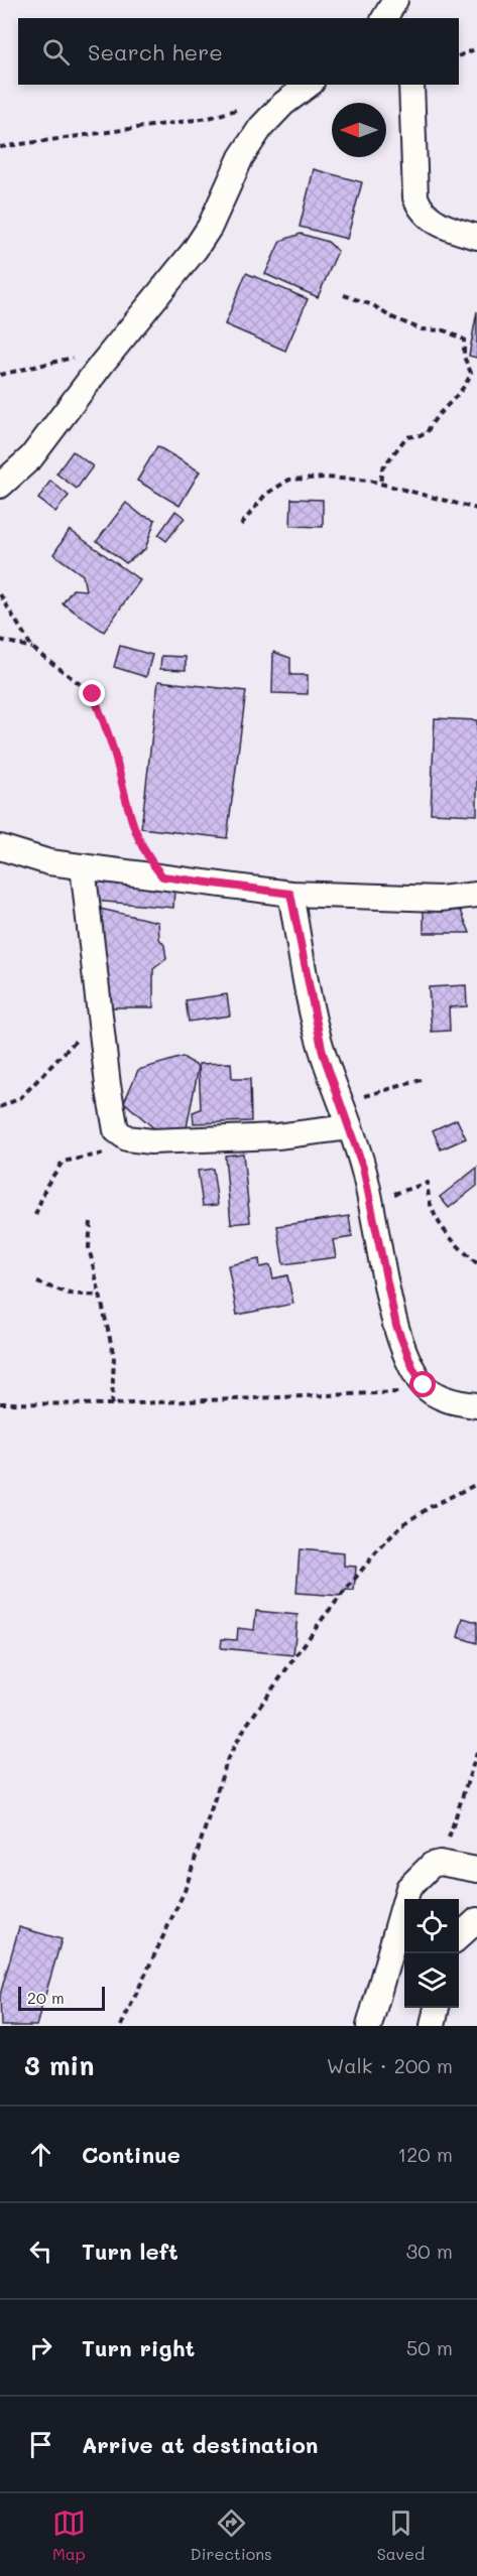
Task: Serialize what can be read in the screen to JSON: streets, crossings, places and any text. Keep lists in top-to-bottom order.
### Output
{
  "scale_bar": "20 m",
  "north": "left",
  "page": {
    "search": "Search here",
    "scale": "20 m",
    "heading": ["3 min", "Walk · 200 m"],
    "list": [
      ["Continue", "120 m"],
      ["Turn left", "30 m"],
      ["Turn right", "50 m"],
      "Arrive at destination"
    ],
    "nav": ["Map", "Directions", "Saved"]
  }
}
